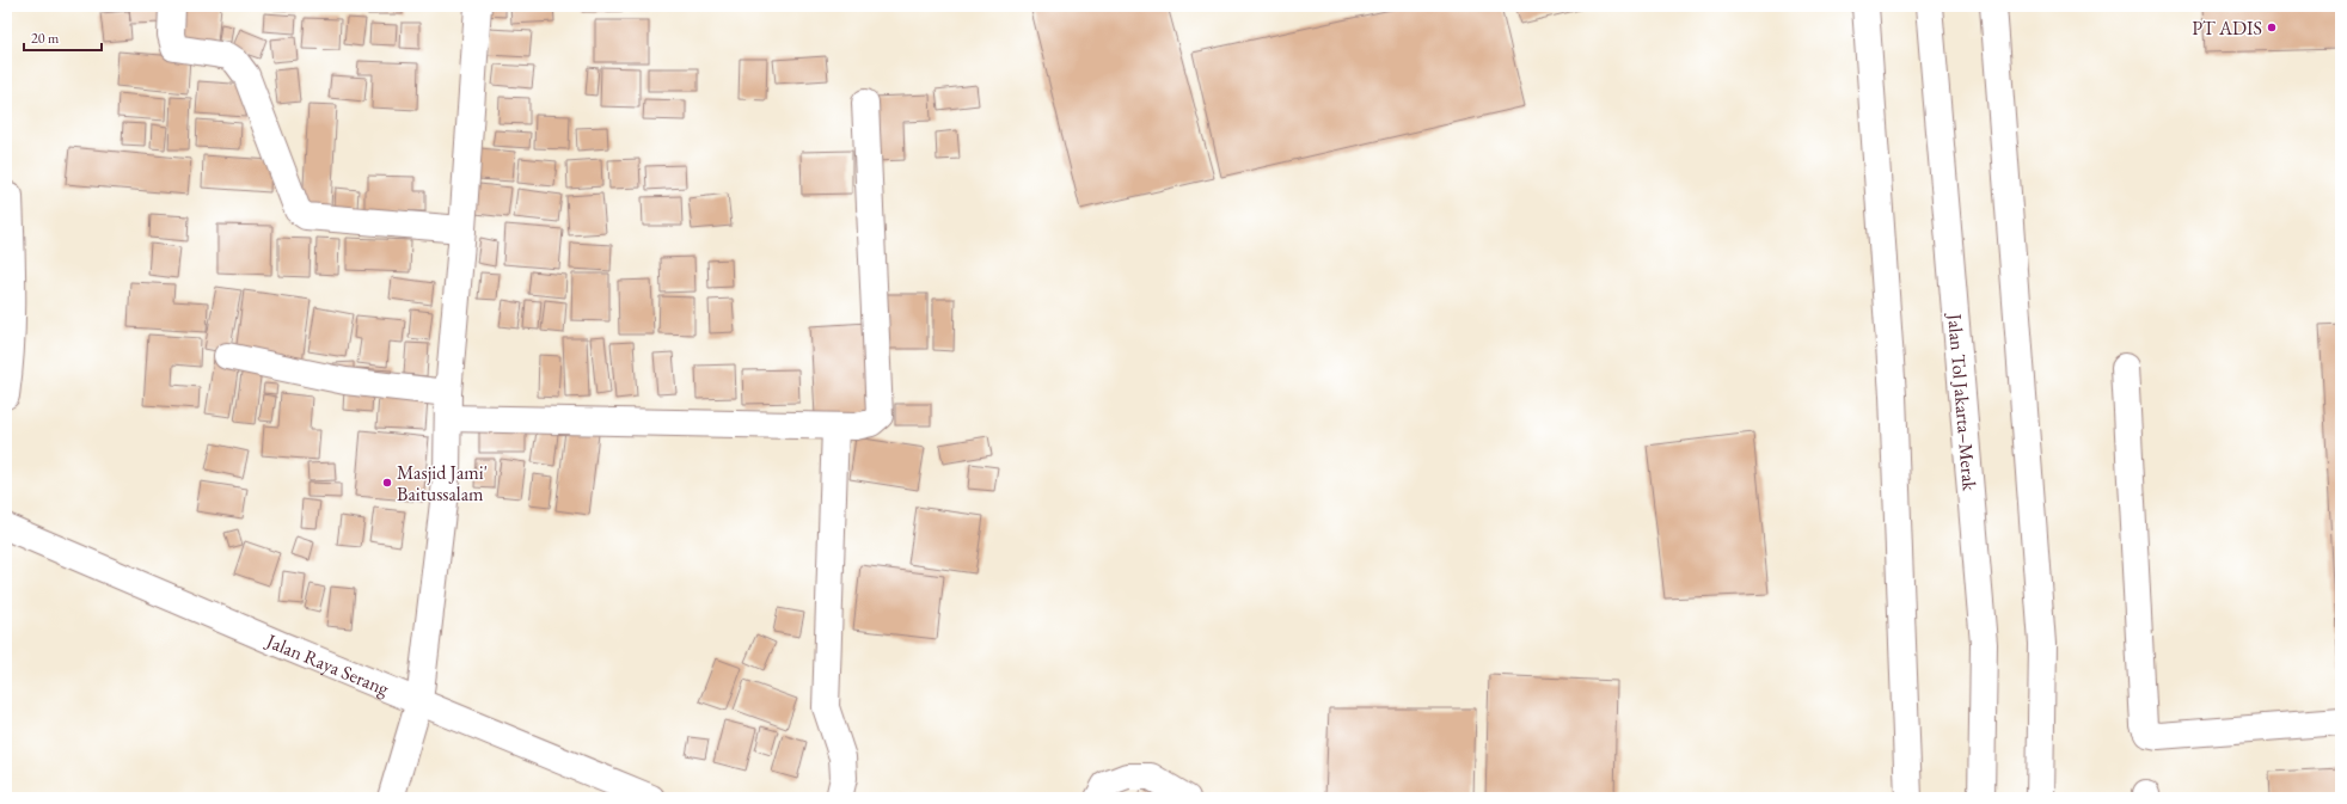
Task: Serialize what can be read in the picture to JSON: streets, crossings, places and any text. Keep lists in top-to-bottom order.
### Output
{
  "streets": {
    "main road": ["Jalan Tol Jakarta–Merak", "Jalan Raya Serang"]
  },
  "places": ["PT ADIS", "Masjid Jami' Baitussalam"],
  "scale_bar": "20 m"
}
